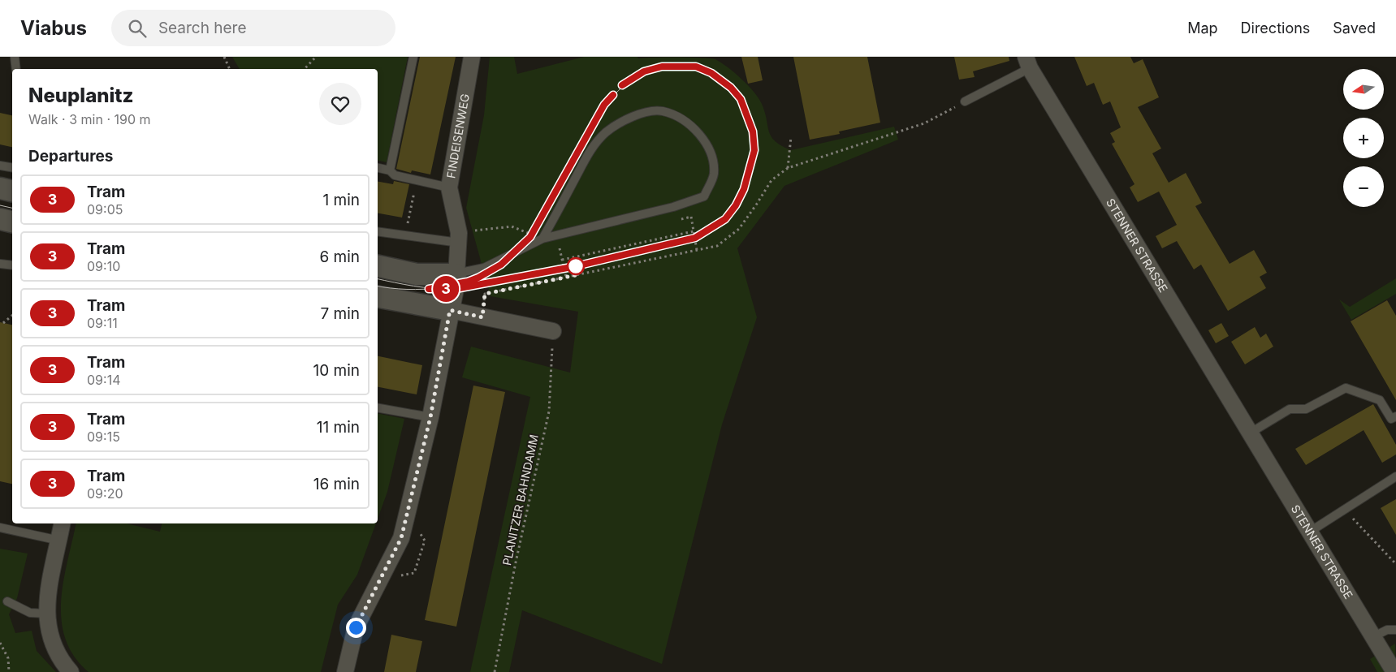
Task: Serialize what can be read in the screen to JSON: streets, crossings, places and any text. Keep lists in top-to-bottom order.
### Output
{
  "streets": {
    "street": ["FINDEISENWEG", "STENNER STRASSE"],
    "path": ["PLANITZER BAHNDAMM"]
  },
  "lines": ["tram line 3"],
  "north": "left",
  "page": {
    "header": "Viabus",
    "search": "Search here",
    "nav": ["Map", "Directions", "Saved"],
    "on_map": "3",
    "map_buttons": ["+", "−"],
    "heading": [
      ["Neuplanitz", "Walk · 3 min · 190 m"],
      "Departures"
    ],
    "list": [
      {
        "mark": "3",
        "name": "Tram",
        "note": "09:05",
        "value": "1 min"
      },
      {
        "mark": "3",
        "name": "Tram",
        "note": "09:10",
        "value": "6 min"
      },
      {
        "mark": "3",
        "name": "Tram",
        "note": "09:11",
        "value": "7 min"
      },
      {
        "mark": "3",
        "name": "Tram",
        "note": "09:14",
        "value": "10 min"
      },
      {
        "mark": "3",
        "name": "Tram",
        "note": "09:15",
        "value": "11 min"
      },
      {
        "mark": "3",
        "name": "Tram",
        "note": "09:20",
        "value": "16 min"
      }
    ]
  }
}
